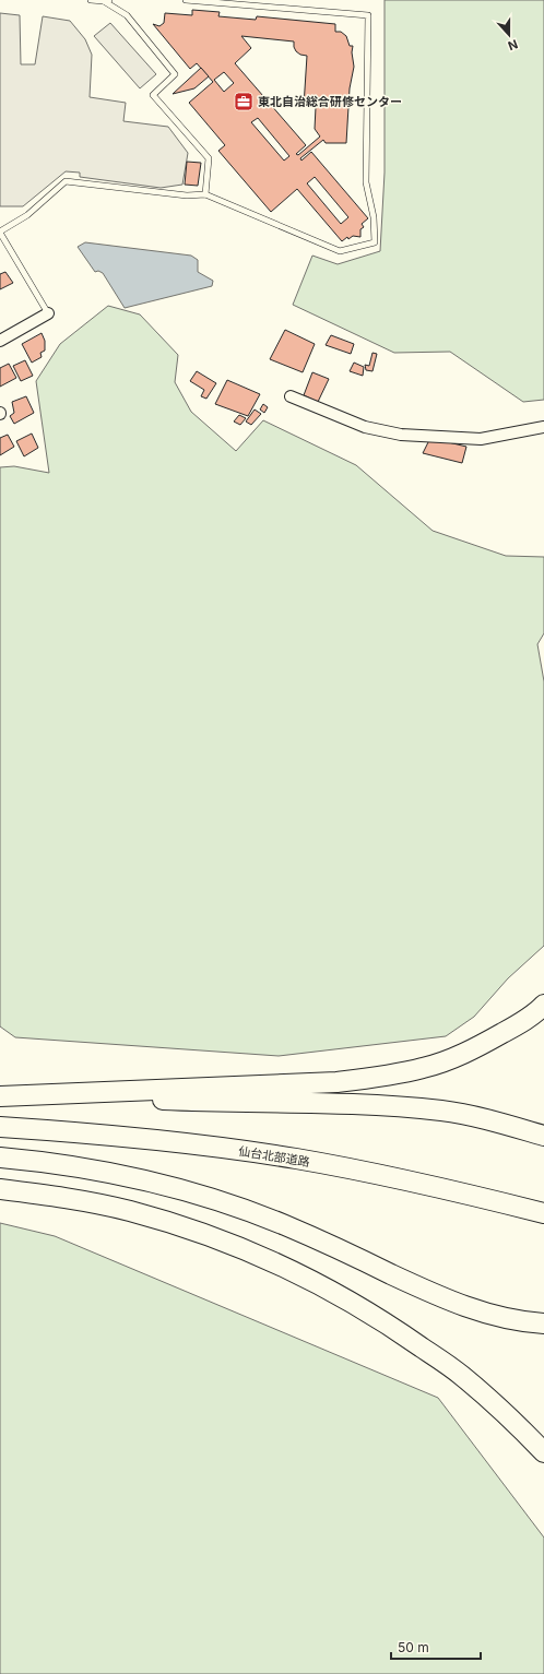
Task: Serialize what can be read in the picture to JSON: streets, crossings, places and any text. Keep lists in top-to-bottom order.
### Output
{
  "streets": {
    "highway": ["仙台北部道路"]
  },
  "places": {
    "office": ["東北自治総合研修センター"]
  },
  "scale_bar": "50 m",
  "north": "bottom"
}
